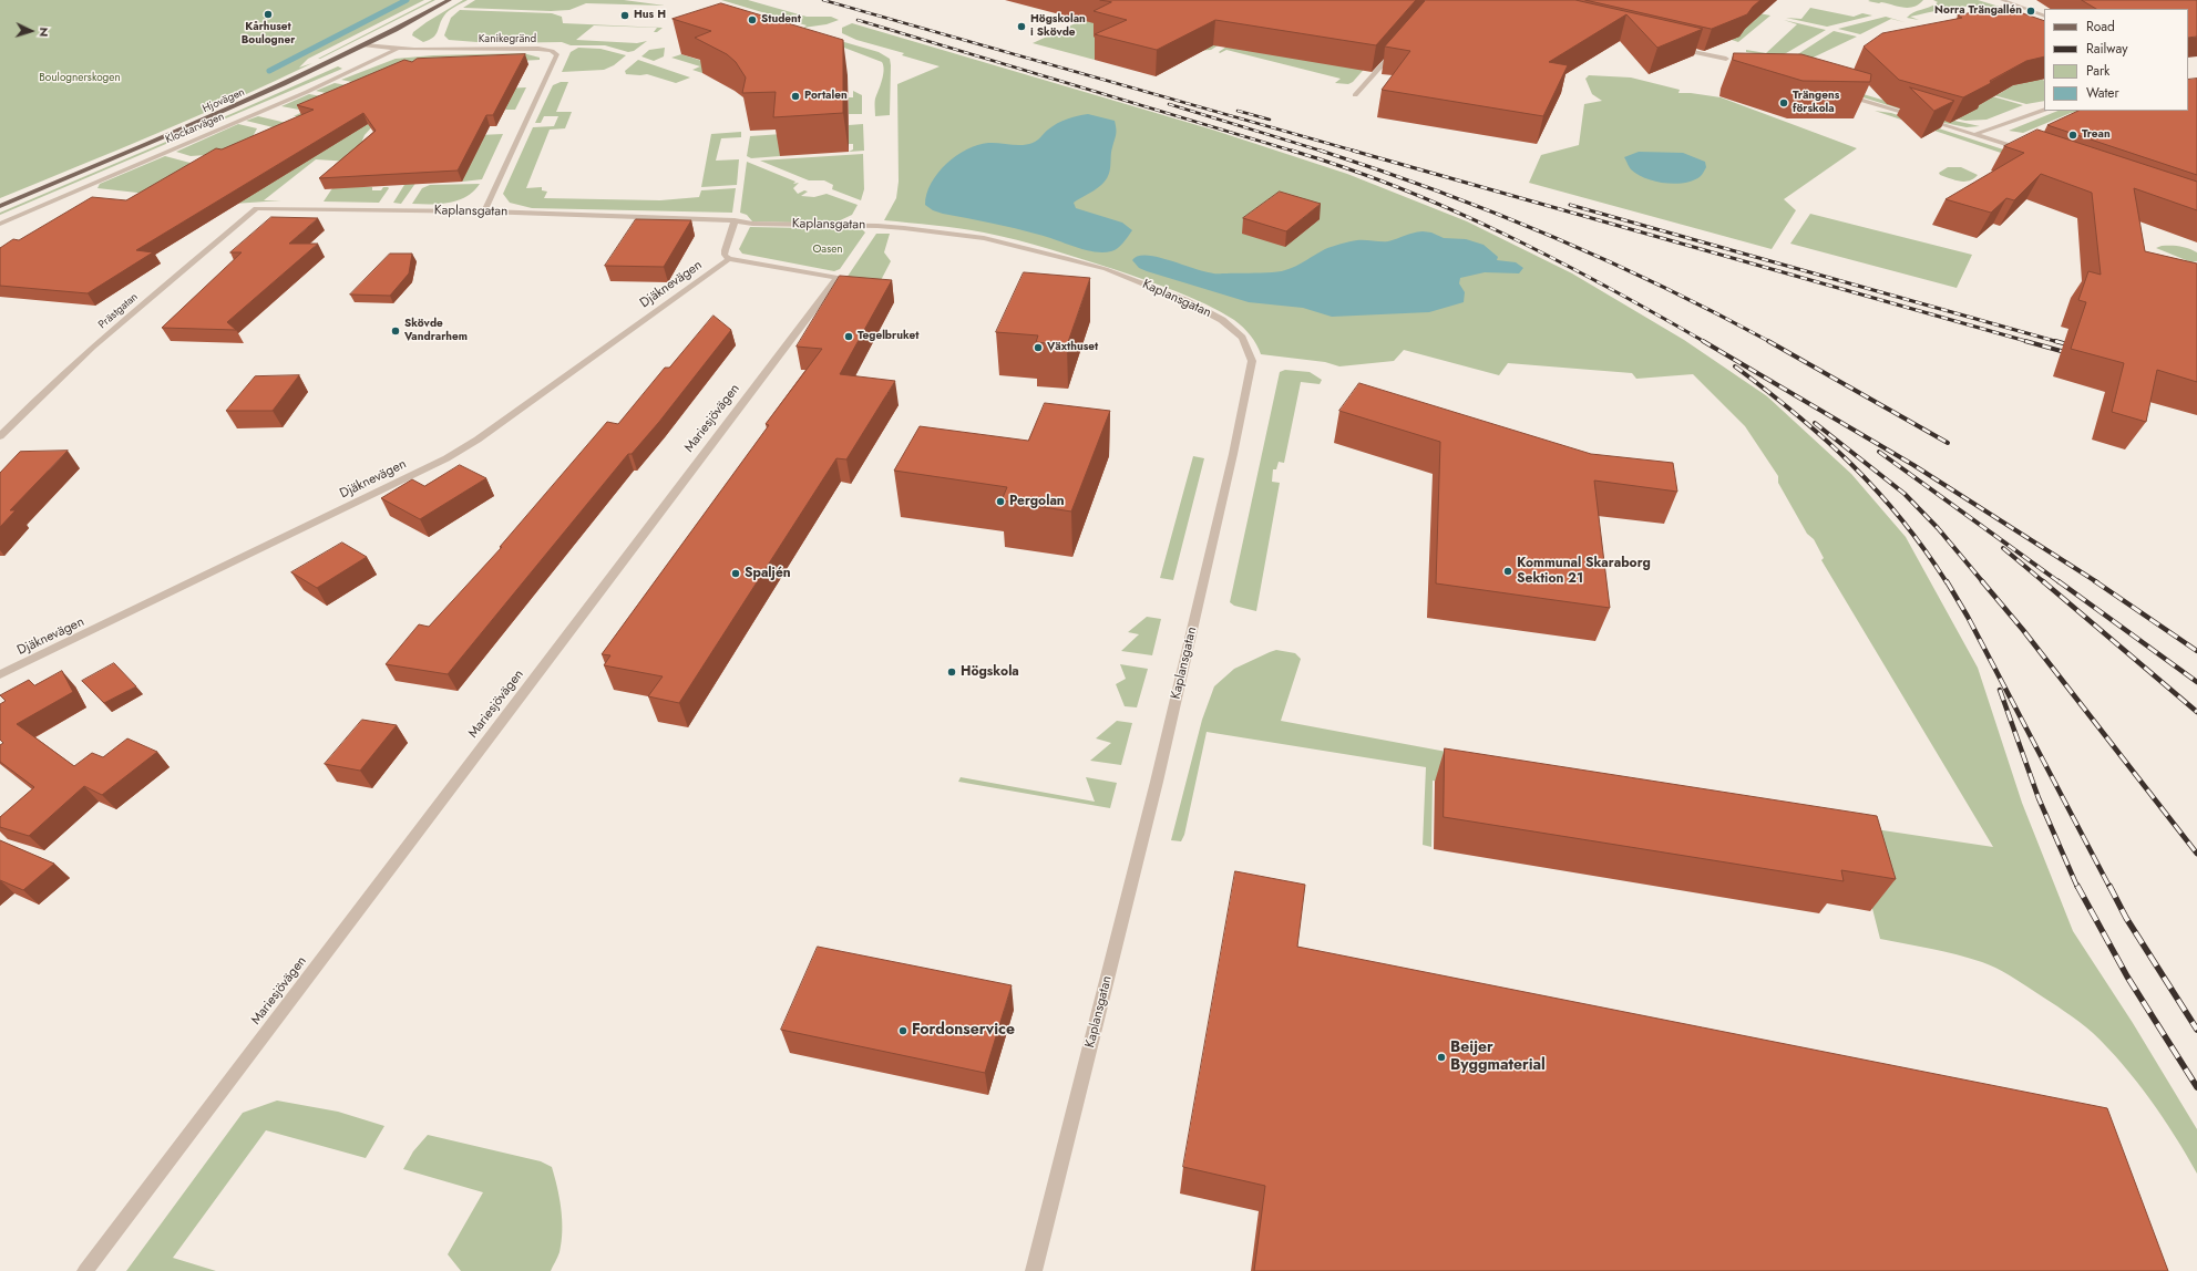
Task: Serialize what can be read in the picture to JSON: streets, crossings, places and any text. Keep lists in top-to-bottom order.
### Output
{
  "streets": {
    "main road": ["Hjovägen"],
    "street": [
      "Kanikegränd",
      "Klockarvägen",
      "Kaplansgatan",
      "Djäknevägen",
      "Prästgatan",
      "Mariesjövägen"
    ]
  },
  "crossings": [
    ["Kanikegränd", "Hjovägen"],
    ["Kanikegränd", "Klockarvägen"],
    ["Kanikegränd", "Kaplansgatan"],
    ["Kaplansgatan", "Prästgatan"],
    ["Djäknevägen", "Mariesjövägen"]
  ],
  "parks": ["Boulognerskogen", "Oasen"],
  "places": [
    "Norra Trängallén",
    "Kårhuset Boulogner",
    "Hus H",
    "Student",
    "Högskolan i Skövde",
    "Portalen",
    "Trängens förskola",
    "Trean",
    "Skövde Vandrarhem",
    "Tegelbruket",
    "Växthuset",
    "Pergolan",
    "Kommunal Skaraborg Sektion 21",
    "Spaljén",
    "Högskola",
    "Fordonservice",
    "Beijer Byggmaterial"
  ],
  "legend": [
    "Road",
    "Railway",
    "Park",
    "Water"
  ],
  "north": "right"
}
